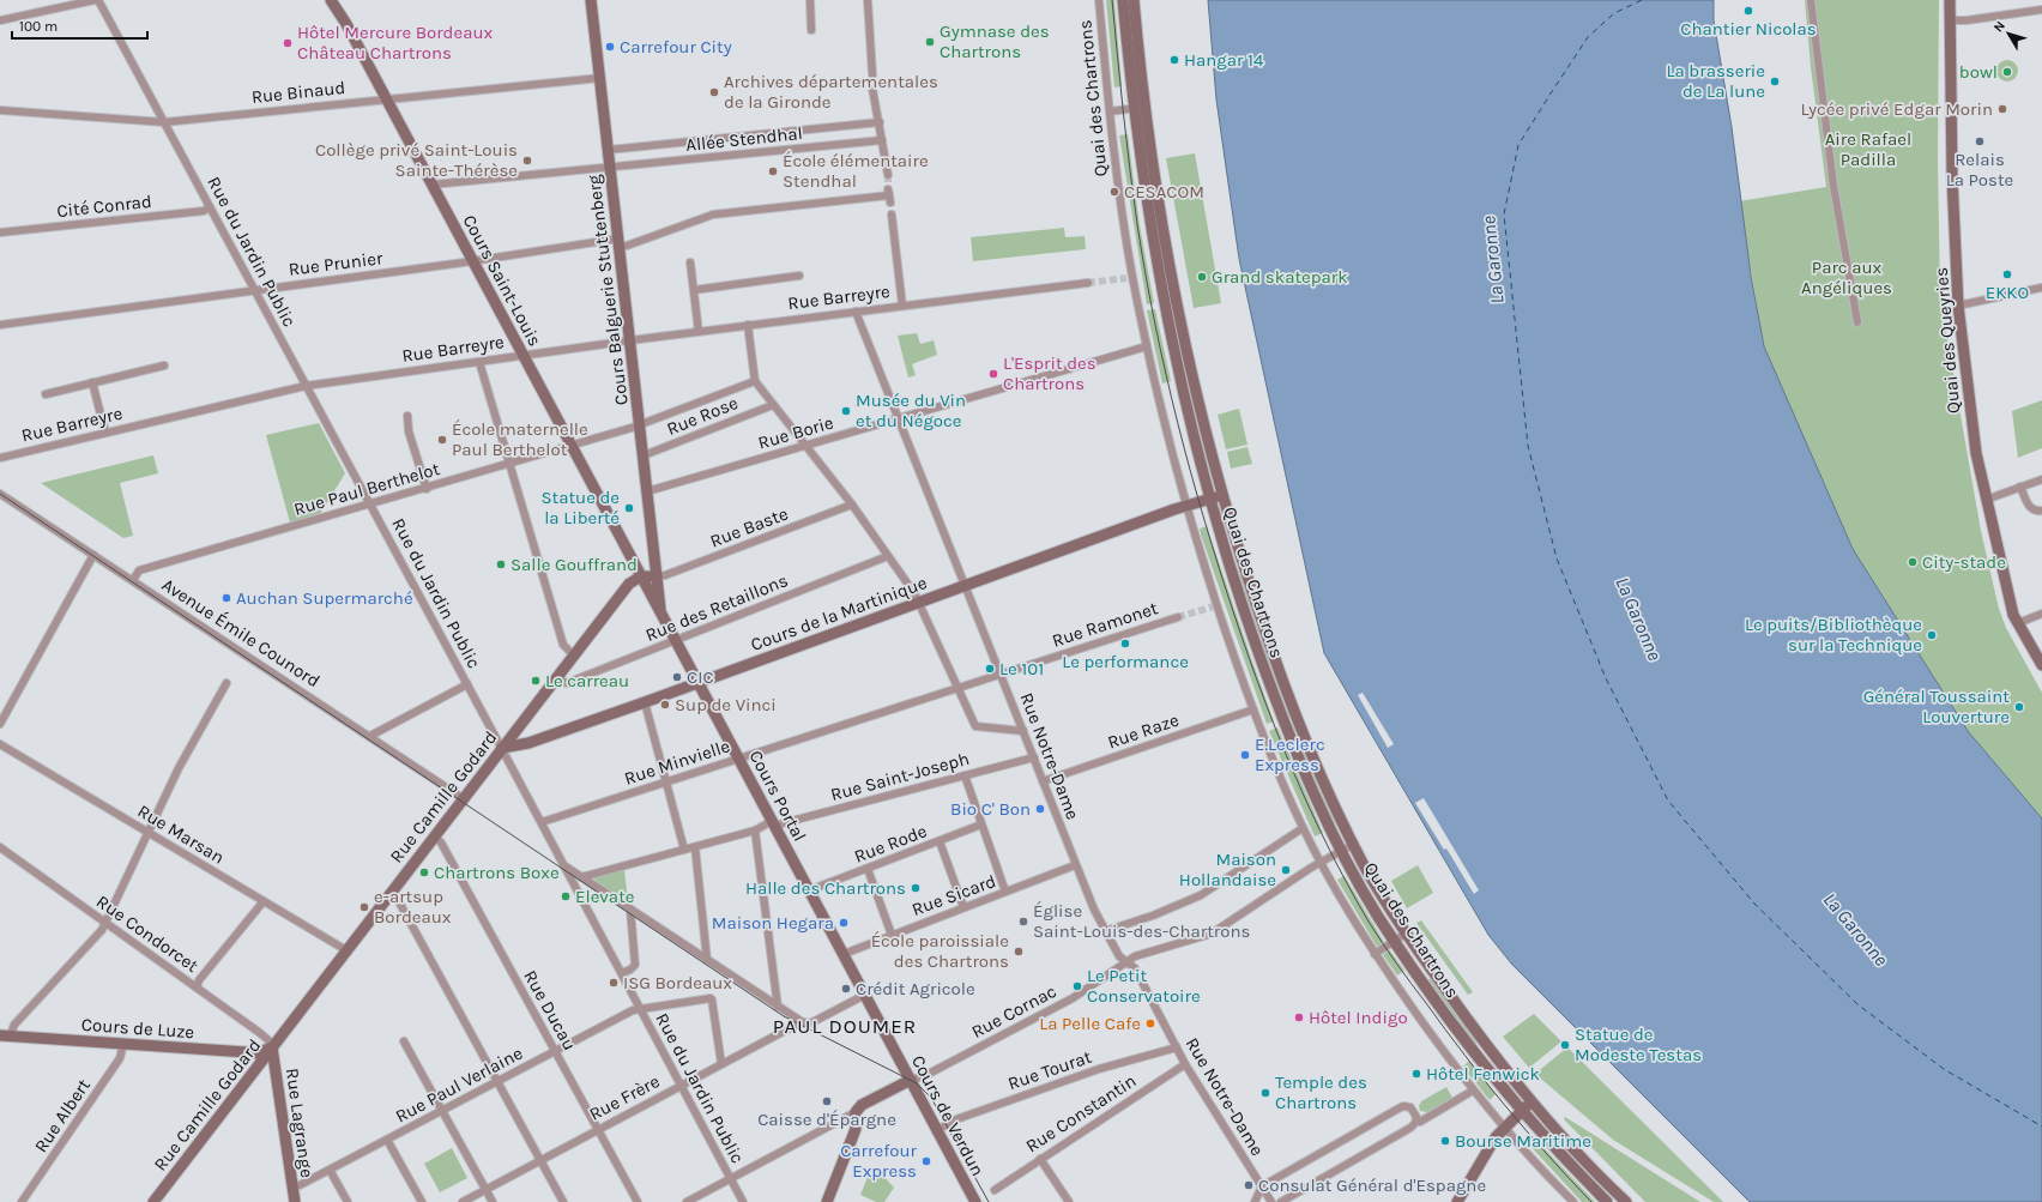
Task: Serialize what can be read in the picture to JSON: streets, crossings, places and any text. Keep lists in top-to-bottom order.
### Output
{
  "streets": {
    "main road": [
      "Quai des Chartrons",
      "Cours Saint-Louis",
      "Cours Balguerie Stuttenberg",
      "Quai des Queyries",
      "Cours de la Martinique",
      "Cours Portal",
      "Rue Camille Godard",
      "Cours de Luze",
      "Cours de Verdun",
      "Rue Lagrange"
    ],
    "street": [
      "Rue Binaud",
      "Allée Stendhal",
      "Cité Conrad",
      "Rue du Jardin Public",
      "Rue Prunier",
      "Rue Barreyre",
      "Rue Rose",
      "Rue Borie",
      "Rue Paul Berthelot",
      "Rue Baste",
      "Rue des Retaillons",
      "Rue Ramonet",
      "Avenue Émile Counord",
      "Rue Raze",
      "Rue Notre-Dame",
      "Rue Minvielle",
      "Rue Saint-Joseph",
      "Rue Marsan",
      "Rue Rode",
      "Rue Sicard",
      "Rue Condorcet",
      "Rue Ducau",
      "Rue Cornac",
      "Rue Tourat",
      "Rue Paul Verlaine",
      "Rue Frère",
      "Rue Constantin",
      "Rue Albert"
    ]
  },
  "crossings": [
    ["Rue Binaud", "Rue du Jardin Public"],
    ["Rue Binaud", "Cours Saint-Louis"],
    ["Rue Binaud", "Cours Balguerie Stuttenberg"],
    ["Quai des Chartrons", "Rue Borie"],
    ["Quai des Chartrons", "Cours de la Martinique"],
    ["Quai des Chartrons", "Rue Raze"],
    ["Quai des Chartrons", "Rue Cornac"],
    ["Allée Stendhal", "Cours Saint-Louis"],
    ["Allée Stendhal", "Cours Balguerie Stuttenberg"],
    ["Cité Conrad", "Rue du Jardin Public"],
    ["Rue du Jardin Public", "Rue Prunier"],
    ["Rue du Jardin Public", "Rue Barreyre"],
    ["Rue du Jardin Public", "Rue Paul Berthelot"],
    ["Rue du Jardin Public", "Cours de la Martinique"],
    ["Rue du Jardin Public", "Rue Minvielle"],
    ["Rue du Jardin Public", "Rue Camille Godard"],
    ["Rue du Jardin Public", "Rue Paul Verlaine"],
    ["Rue du Jardin Public", "Rue Frère"],
    ["Rue Prunier", "Cours Saint-Louis"],
    ["Rue Prunier", "Cours Balguerie Stuttenberg"],
    ["Cours Saint-Louis", "Rue Barreyre"],
    ["Cours Saint-Louis", "Rue Paul Berthelot"],
    ["Cours Saint-Louis", "Cours Portal"],
    ["Cours Saint-Louis", "Rue Camille Godard"],
    ["Cours Balguerie Stuttenberg", "Rue Barreyre"],
    ["Cours Balguerie Stuttenberg", "Rue Rose"],
    ["Cours Balguerie Stuttenberg", "Rue Borie"],
    ["Cours Balguerie Stuttenberg", "Rue Paul Berthelot"],
    ["Cours Balguerie Stuttenberg", "Rue Baste"],
    ["Cours Balguerie Stuttenberg", "Cours Portal"],
    ["Rue Barreyre", "Rue Notre-Dame"],
    ["Rue Borie", "Rue Notre-Dame"],
    ["Rue Paul Berthelot", "Avenue Émile Counord"],
    ["Rue Baste", "Cours Portal"],
    ["Rue des Retaillons", "Cours Portal"],
    ["Rue des Retaillons", "Rue Camille Godard"],
    ["Cours de la Martinique", "Rue Notre-Dame"],
    ["Cours de la Martinique", "Cours Portal"],
    ["Cours de la Martinique", "Rue Camille Godard"],
    ["Rue Ramonet", "Rue Notre-Dame"],
    ["Rue Ramonet", "Rue Minvielle"],
    ["Avenue Émile Counord", "Rue Camille Godard"],
    ["Rue Raze", "Rue Notre-Dame"],
    ["Rue Notre-Dame", "Rue Saint-Joseph"],
    ["Rue Notre-Dame", "Rue Sicard"],
    ["Rue Notre-Dame", "Rue Cornac"],
    ["Rue Notre-Dame", "Rue Tourat"],
    ["Rue Notre-Dame", "Rue Constantin"],
    ["Rue Minvielle", "Cours Portal"],
    ["Rue Saint-Joseph", "Cours Portal"],
    ["Cours Portal", "Rue Camille Godard"],
    ["Cours Portal", "Rue Rode"],
    ["Cours Portal", "Rue Sicard"],
    ["Cours Portal", "Rue Frère"],
    ["Cours Portal", "Cours de Verdun"],
    ["Rue Camille Godard", "Rue Marsan"],
    ["Rue Camille Godard", "Rue Condorcet"],
    ["Rue Camille Godard", "Rue Ducau"],
    ["Rue Camille Godard", "Cours de Luze"],
    ["Rue Camille Godard", "Rue Lagrange"],
    ["Rue Condorcet", "Cours de Luze"],
    ["Rue Condorcet", "Rue Lagrange"],
    ["Rue Ducau", "Rue Paul Verlaine"],
    ["Rue Ducau", "Rue Frère"],
    ["Rue Cornac", "Cours de Verdun"],
    ["Cours de Luze", "Rue Albert"],
    ["Cours de Luze", "Rue Lagrange"],
    ["Rue Tourat", "Cours de Verdun"],
    ["Rue Paul Verlaine", "Rue Frère"],
    ["Rue Paul Verlaine", "Rue Lagrange"],
    ["Rue Frère", "Cours de Verdun"]
  ],
  "districts": ["PAUL DOUMER"],
  "water": ["La Garonne"],
  "parks": ["Aire Rafael Padilla", "Parc aux Angéliques"],
  "places": [
    "Chantier Nicolas",
    "Gymnase des Chartrons",
    "Hôtel Mercure Bordeaux Château Chartrons",
    "Carrefour City",
    "Hangar 14",
    "bowl",
    "La brasserie de La lune",
    "Archives départementales de la Gironde",
    "Lycée privé Edgar Morin",
    "Relais La Poste",
    "Collège privé Saint-Louis Sainte-Thérèse",
    "École élémentaire Stendhal",
    "CESACOM",
    "EKKO",
    "Grand skatepark",
    "L'Esprit des Chartrons",
    "Musée du Vin et du Négoce",
    "École maternelle Paul Berthelot",
    "Statue de la Liberté",
    "City-stade",
    "Salle Gouffrand",
    "Auchan Supermarché",
    "Le puits/Bibliothèque sur la Technique",
    "Le performance",
    "Le 101",
    "CIC",
    "Le carreau",
    "Sup de Vinci",
    "Général Toussaint Louverture",
    "E.Leclerc Express",
    "Bio C' Bon",
    "Maison Hollandaise",
    "Chartrons Boxe",
    "Halle des Chartrons",
    "Elevate",
    "e-artsup Bordeaux",
    "Église Saint-Louis-des-Chartrons",
    "Maison Hegara",
    "École paroissiale des Chartrons",
    "ISG Bordeaux",
    "Le Petit Conservatoire",
    "Crédit Agricole",
    "Hôtel Indigo",
    "La Pelle Cafe",
    "Statue de Modeste Testas",
    "Hôtel Fenwick",
    "Temple des Chartrons",
    "Caisse d'Épargne",
    "Bourse Maritime",
    "Carrefour Express",
    "Consulat Général d'Espagne"
  ],
  "scale_bar": "100 m",
  "north": "top left"
}
